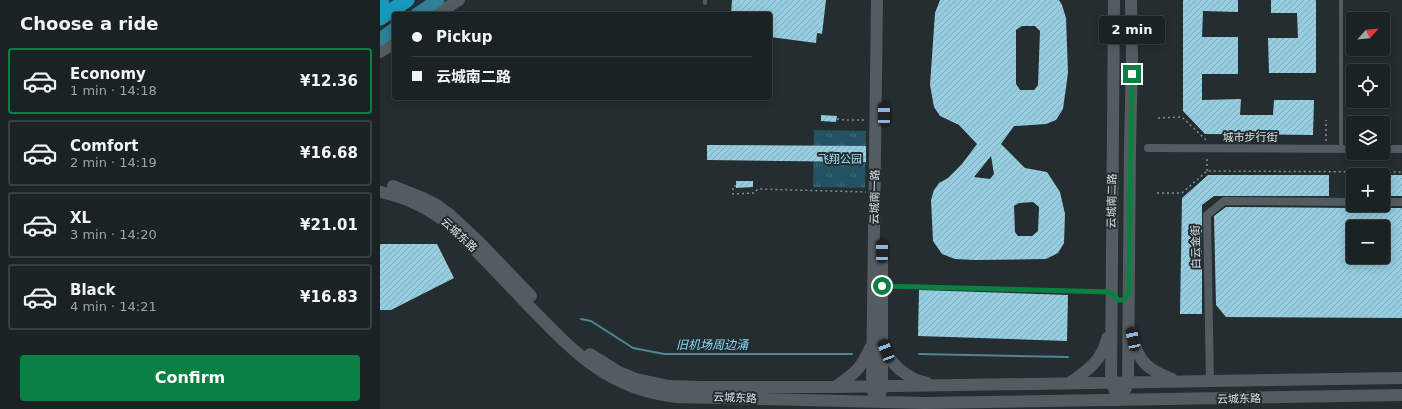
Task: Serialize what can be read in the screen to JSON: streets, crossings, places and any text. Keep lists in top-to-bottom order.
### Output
{
  "streets": {
    "main road": ["云城南一路", "云城南二路", "云城东路"],
    "street": ["城市步行街", "白云金街"]
  },
  "crossings": [
    ["云城南一路", "云城东路"],
    ["云城南二路", "云城东路"],
    ["云城东路", "白云金街"]
  ],
  "water": ["旧机场周边涌"],
  "parks": ["飞翔公园"],
  "north": "top right",
  "page": {
    "heading": "Choose a ride",
    "map_buttons": ["+", "−"],
    "banner": ["Pickup", "云城南二路"],
    "bubble": "2 min",
    "list": [
      {
        "name": "Economy",
        "note": "1 min · 14:18",
        "value": "¥12.36"
      },
      {
        "name": "Comfort",
        "note": "2 min · 14:19",
        "value": "¥16.68"
      },
      {
        "name": "XL",
        "note": "3 min · 14:20",
        "value": "¥21.01"
      },
      {
        "name": "Black",
        "note": "4 min · 14:21",
        "value": "¥16.83"
      }
    ],
    "buttons": "Confirm"
  }
}
